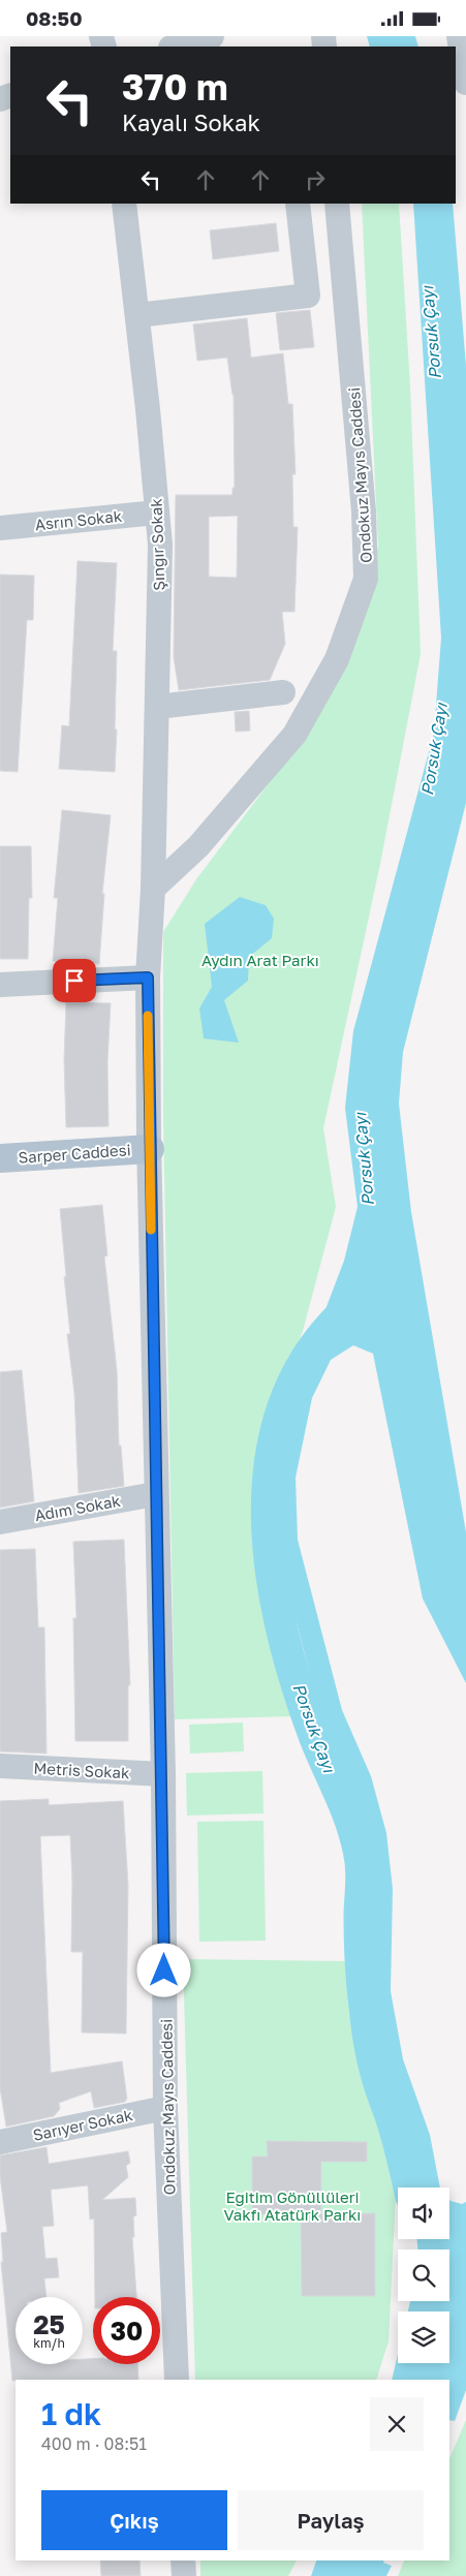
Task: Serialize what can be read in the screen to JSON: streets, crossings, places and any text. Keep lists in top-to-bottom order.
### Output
{
  "streets": {
    "main road": ["Sarper Caddesi"],
    "street": [
      "Ondokuz Mayıs Caddesi",
      "Asrın Sokak",
      "Şıngır Sokak",
      "Adım Sokak",
      "Metris Sokak",
      "Sarıyer Sokak"
    ]
  },
  "crossings": [
    ["Ondokuz Mayıs Caddesi", "Şıngır Sokak"],
    ["Ondokuz Mayıs Caddesi", "Sarper Caddesi"],
    ["Ondokuz Mayıs Caddesi", "Adım Sokak"],
    ["Ondokuz Mayıs Caddesi", "Metris Sokak"],
    ["Ondokuz Mayıs Caddesi", "Sarıyer Sokak"],
    ["Asrın Sokak", "Şıngır Sokak"]
  ],
  "water": ["Porsuk Çayı"],
  "parks": ["Aydın Arat Parkı", "Eğitim Gönüllüleri Vakfı Atatürk Parkı"],
  "page": {
    "status": "08:50",
    "turn": ["370 m", "Kayalı Sokak"],
    "speed": "25 km/h",
    "limit": "30",
    "heading": ["1 dk", "400 m · 08:51"],
    "buttons": ["Çıkış", "Paylaş"]
  }
}
